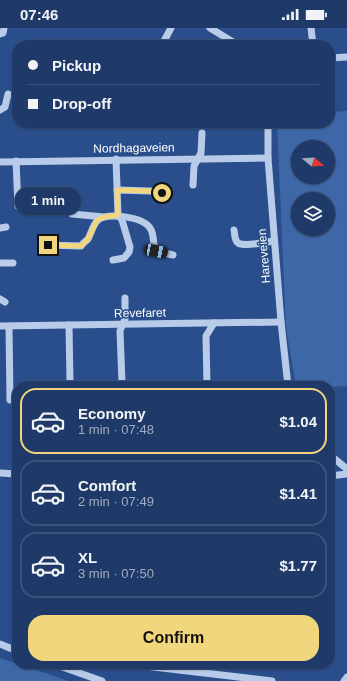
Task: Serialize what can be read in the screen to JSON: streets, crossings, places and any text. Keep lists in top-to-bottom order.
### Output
{
  "streets": {
    "street": ["Nordhagaveien", "Hareveien", "Revefaret"]
  },
  "crossings": [
    ["Nordhagaveien", "Hareveien"],
    ["Hareveien", "Revefaret"]
  ],
  "north": "right",
  "page": {
    "status": "07:46",
    "banner": ["Pickup", "Drop-off"],
    "bubble": "1 min",
    "list": [
      {
        "name": "Economy",
        "note": "1 min · 07:48",
        "value": "$1.04"
      },
      {
        "name": "Comfort",
        "note": "2 min · 07:49",
        "value": "$1.41"
      },
      {
        "name": "XL",
        "note": "3 min · 07:50",
        "value": "$1.77"
      }
    ],
    "buttons": "Confirm"
  }
}
